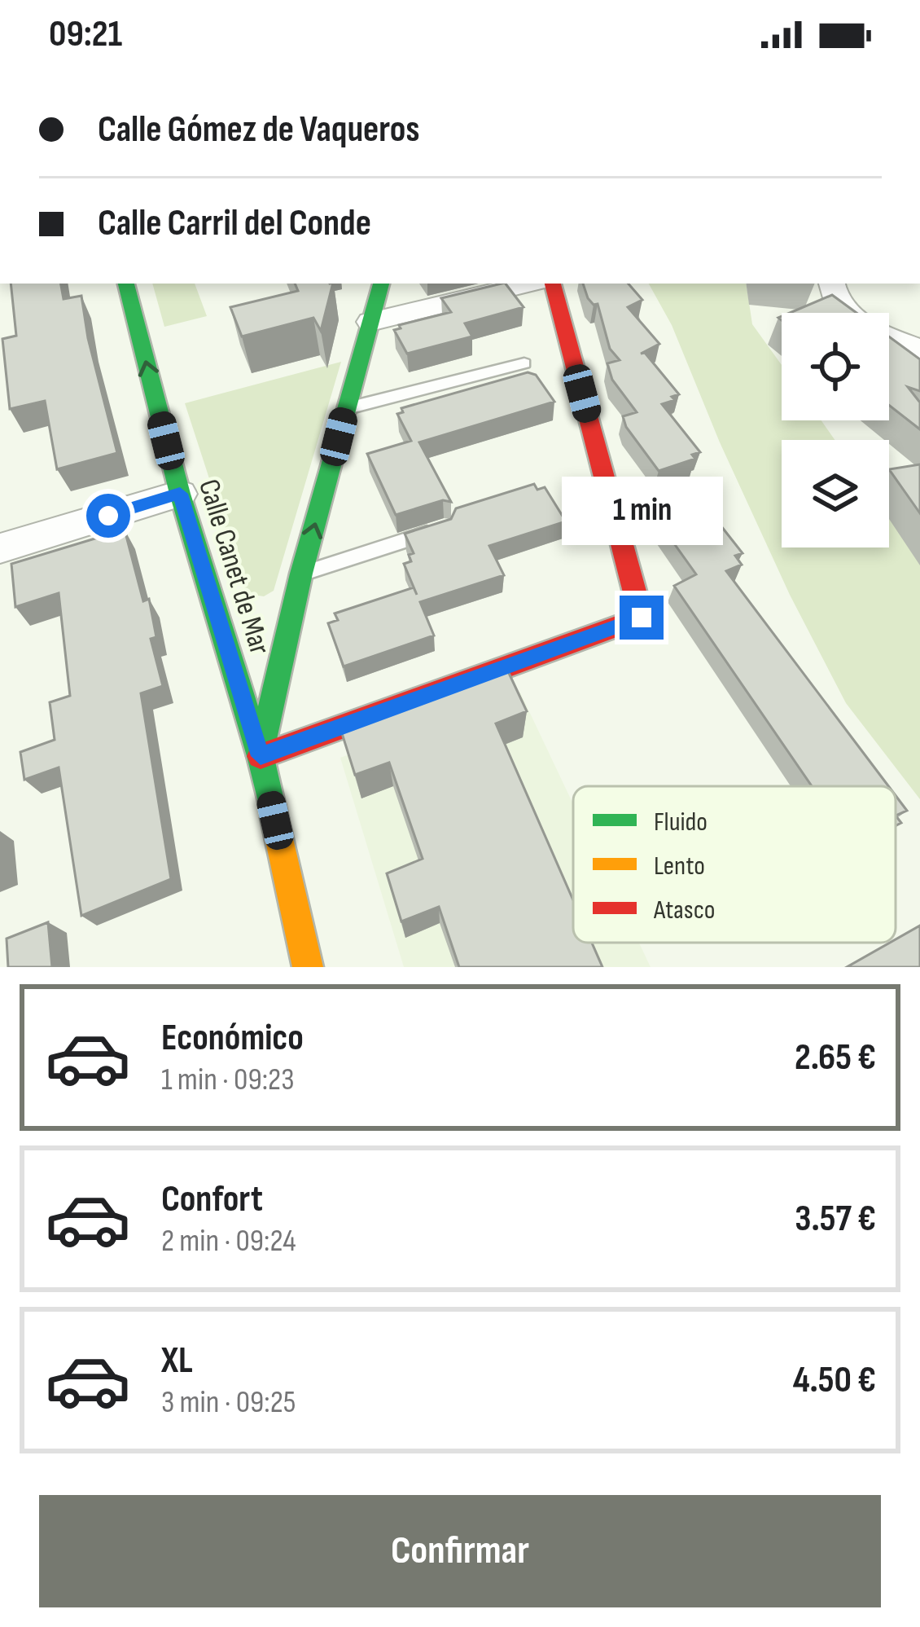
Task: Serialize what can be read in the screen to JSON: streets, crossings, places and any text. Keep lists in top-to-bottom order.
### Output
{
  "streets": {
    "street": ["Calle Canet de Mar"]
  },
  "legend": ["Fluido", "Lento", "Atasco"],
  "page": {
    "status": "09:21",
    "banner": ["Calle Gómez de Vaqueros", "Calle Carril del Conde"],
    "bubble": "1 min",
    "list": [
      {
        "name": "Económico",
        "note": "1 min · 09:23",
        "value": "2.65 €"
      },
      {
        "name": "Confort",
        "note": "2 min · 09:24",
        "value": "3.57 €"
      },
      {
        "name": "XL",
        "note": "3 min · 09:25",
        "value": "4.50 €"
      }
    ],
    "buttons": "Confirmar"
  }
}
